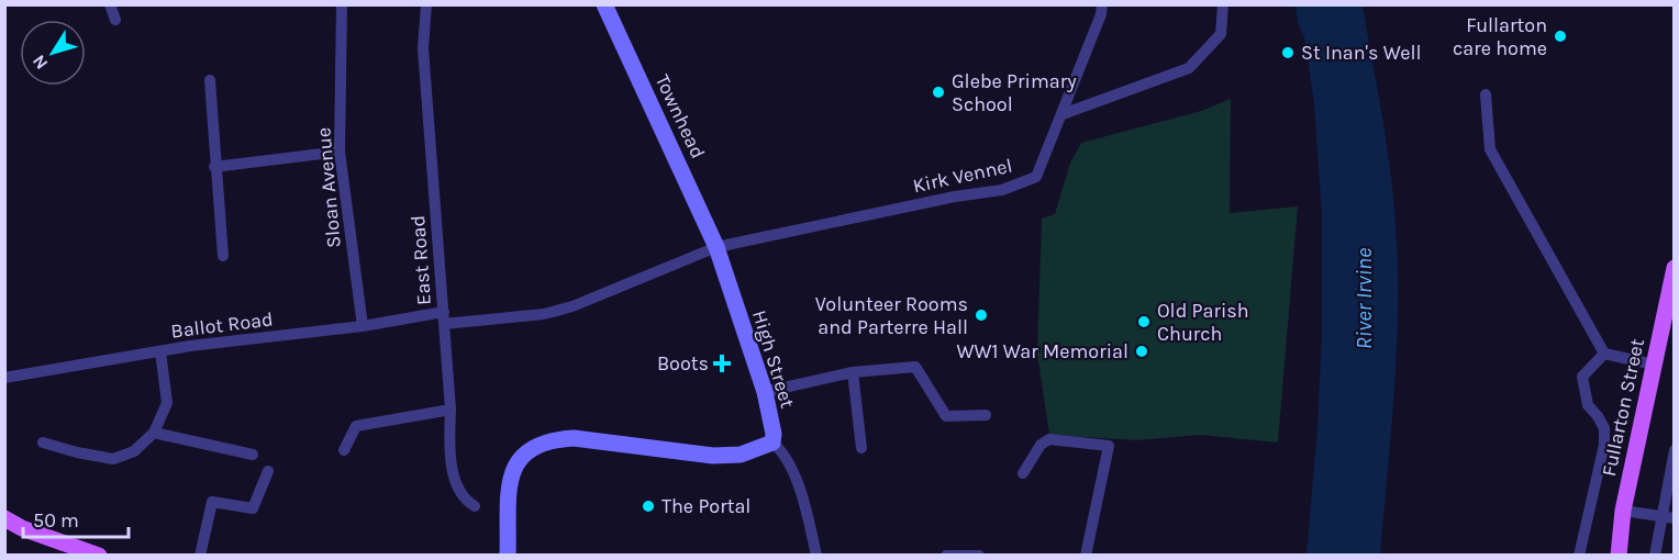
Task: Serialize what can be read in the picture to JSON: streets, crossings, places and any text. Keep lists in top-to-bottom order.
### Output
{
  "streets": {
    "main road": ["Townhead", "High Street", "Fullarton Street"],
    "street": [
      "Kirk Vennel",
      "Sloan Avenue",
      "East Road",
      "Ballot Road"
    ]
  },
  "crossings": [
    ["Townhead", "Kirk Vennel"],
    ["Townhead", "High Street"],
    ["Kirk Vennel", "East Road"],
    ["Kirk Vennel", "Ballot Road"],
    ["Kirk Vennel", "High Street"],
    ["Sloan Avenue", "Ballot Road"],
    ["East Road", "Ballot Road"]
  ],
  "water": ["River Irvine"],
  "places": {
    "other": [
      "Fullarton care home",
      "St Inan's Well",
      "Glebe Primary School",
      "Volunteer Rooms and Parterre Hall",
      "Old Parish Church",
      "WW1 War Memorial",
      "The Portal"
    ],
    "health": ["Boots"]
  },
  "scale_bar": "50 m",
  "north": "bottom left"
}
